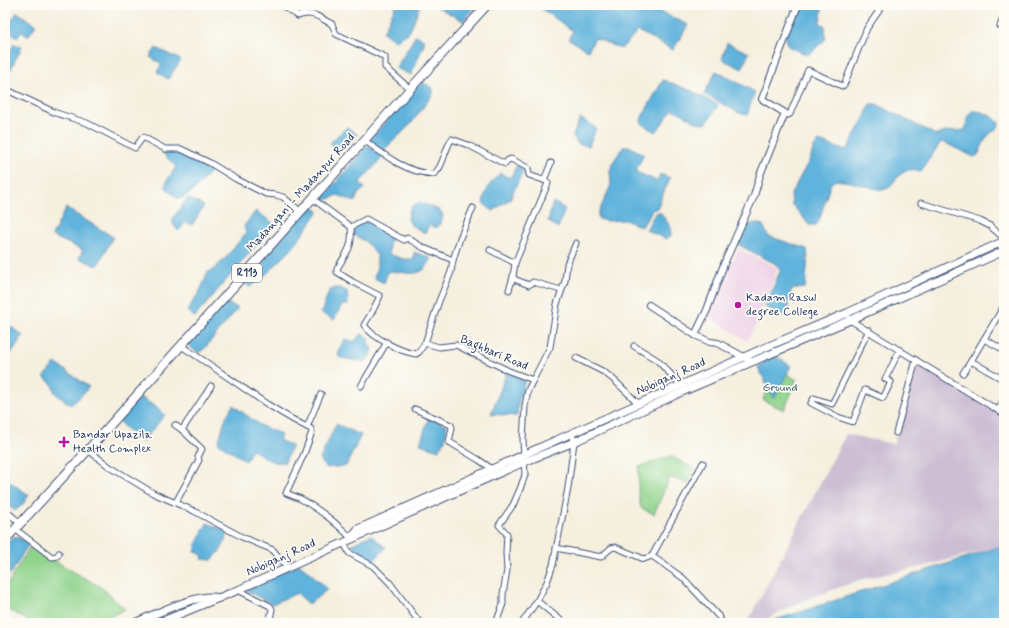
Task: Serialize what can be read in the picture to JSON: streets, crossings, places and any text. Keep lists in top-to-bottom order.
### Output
{
  "streets": {
    "main road": ["Madanganj - Madanpur Road", "R113", "Nobiganj Road"],
    "street": ["Baghbari Road"]
  },
  "crossings": [
    ["Baghbari Road", "Nobiganj Road"]
  ],
  "parks": ["Ground"],
  "places": {
    "other": ["Kadam Rasul degree College"],
    "health": ["Bandar Upazila Health Complex"]
  }
}
